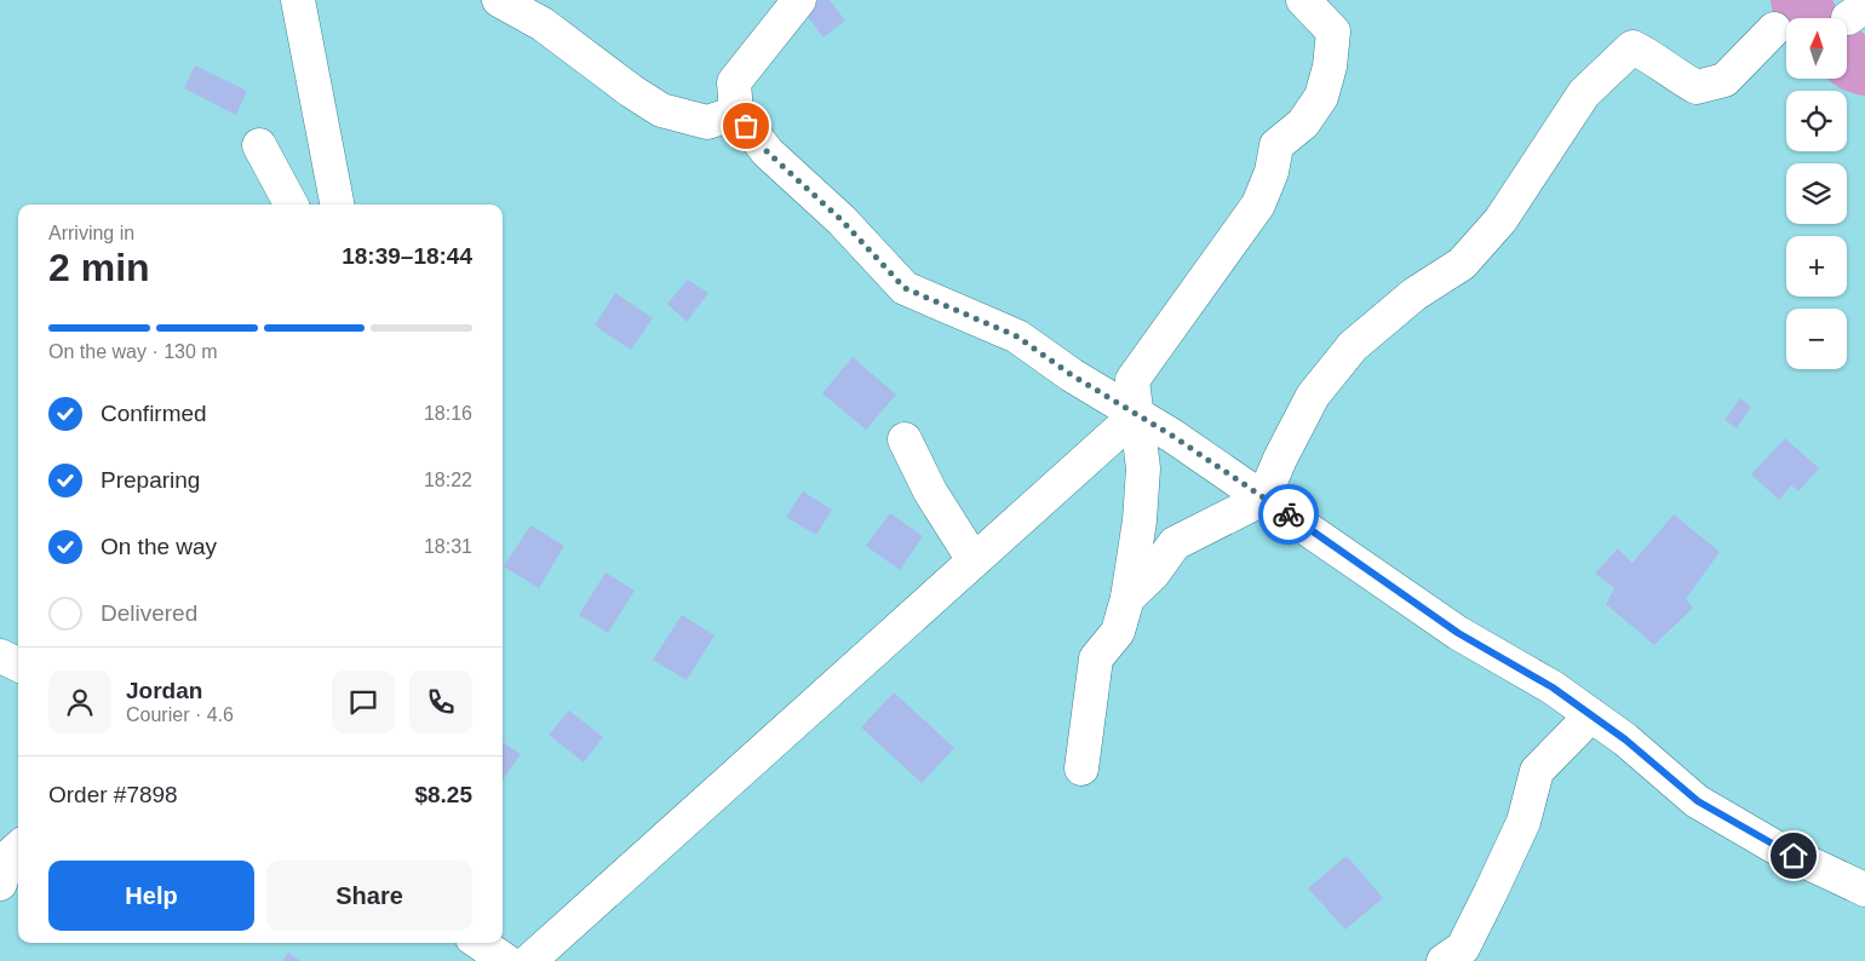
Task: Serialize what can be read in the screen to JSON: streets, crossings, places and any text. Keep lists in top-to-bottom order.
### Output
{
  "north": "top",
  "page": {
    "map_buttons": ["+", "−"],
    "heading": ["2 min", "Arriving in", "18:39–18:44"],
    "panel": [
      "Jordan",
      "Courier · 4.6",
      "Order #7898",
      "$8.25"
    ],
    "bar": "On the way · 130 m",
    "list": [
      ["Confirmed", "18:16"],
      ["Preparing", "18:22"],
      ["On the way", "18:31"],
      "Delivered"
    ],
    "buttons": ["Help", "Share"]
  }
}
